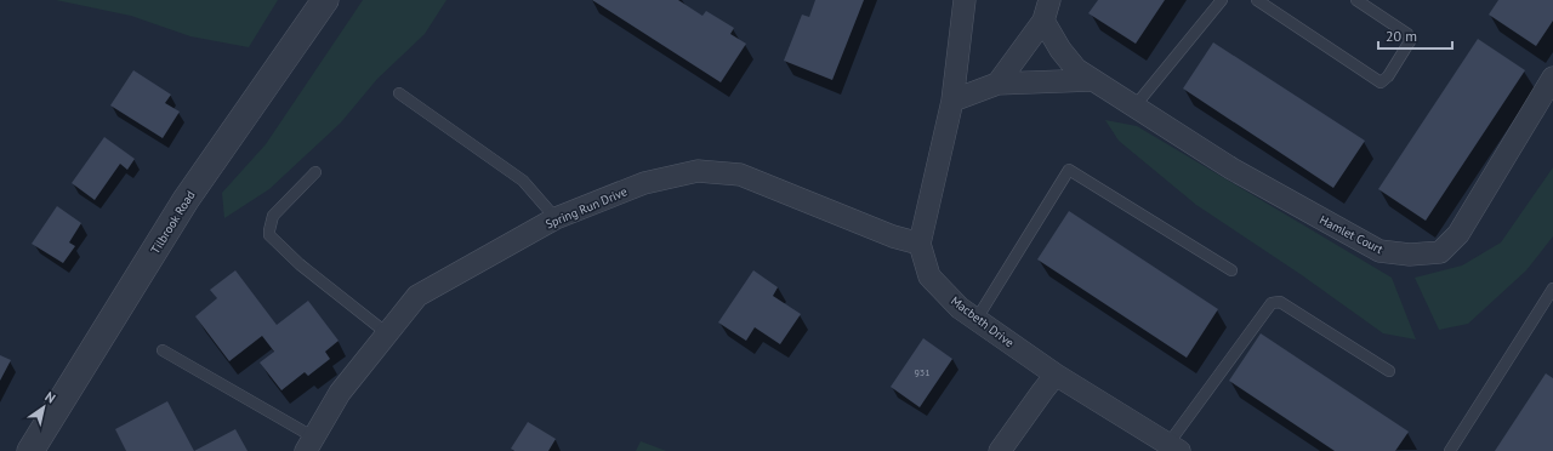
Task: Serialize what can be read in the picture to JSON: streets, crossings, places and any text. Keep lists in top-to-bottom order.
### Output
{
  "streets": {
    "street": [
      "Spring Run Drive",
      "Tilbrook Road",
      "Hamlet Court",
      "Macbeth Drive"
    ]
  },
  "crossings": [
    ["Spring Run Drive", "Macbeth Drive"]
  ],
  "house_numbers": ["931"],
  "scale_bar": "20 m",
  "north": "top right"
}
